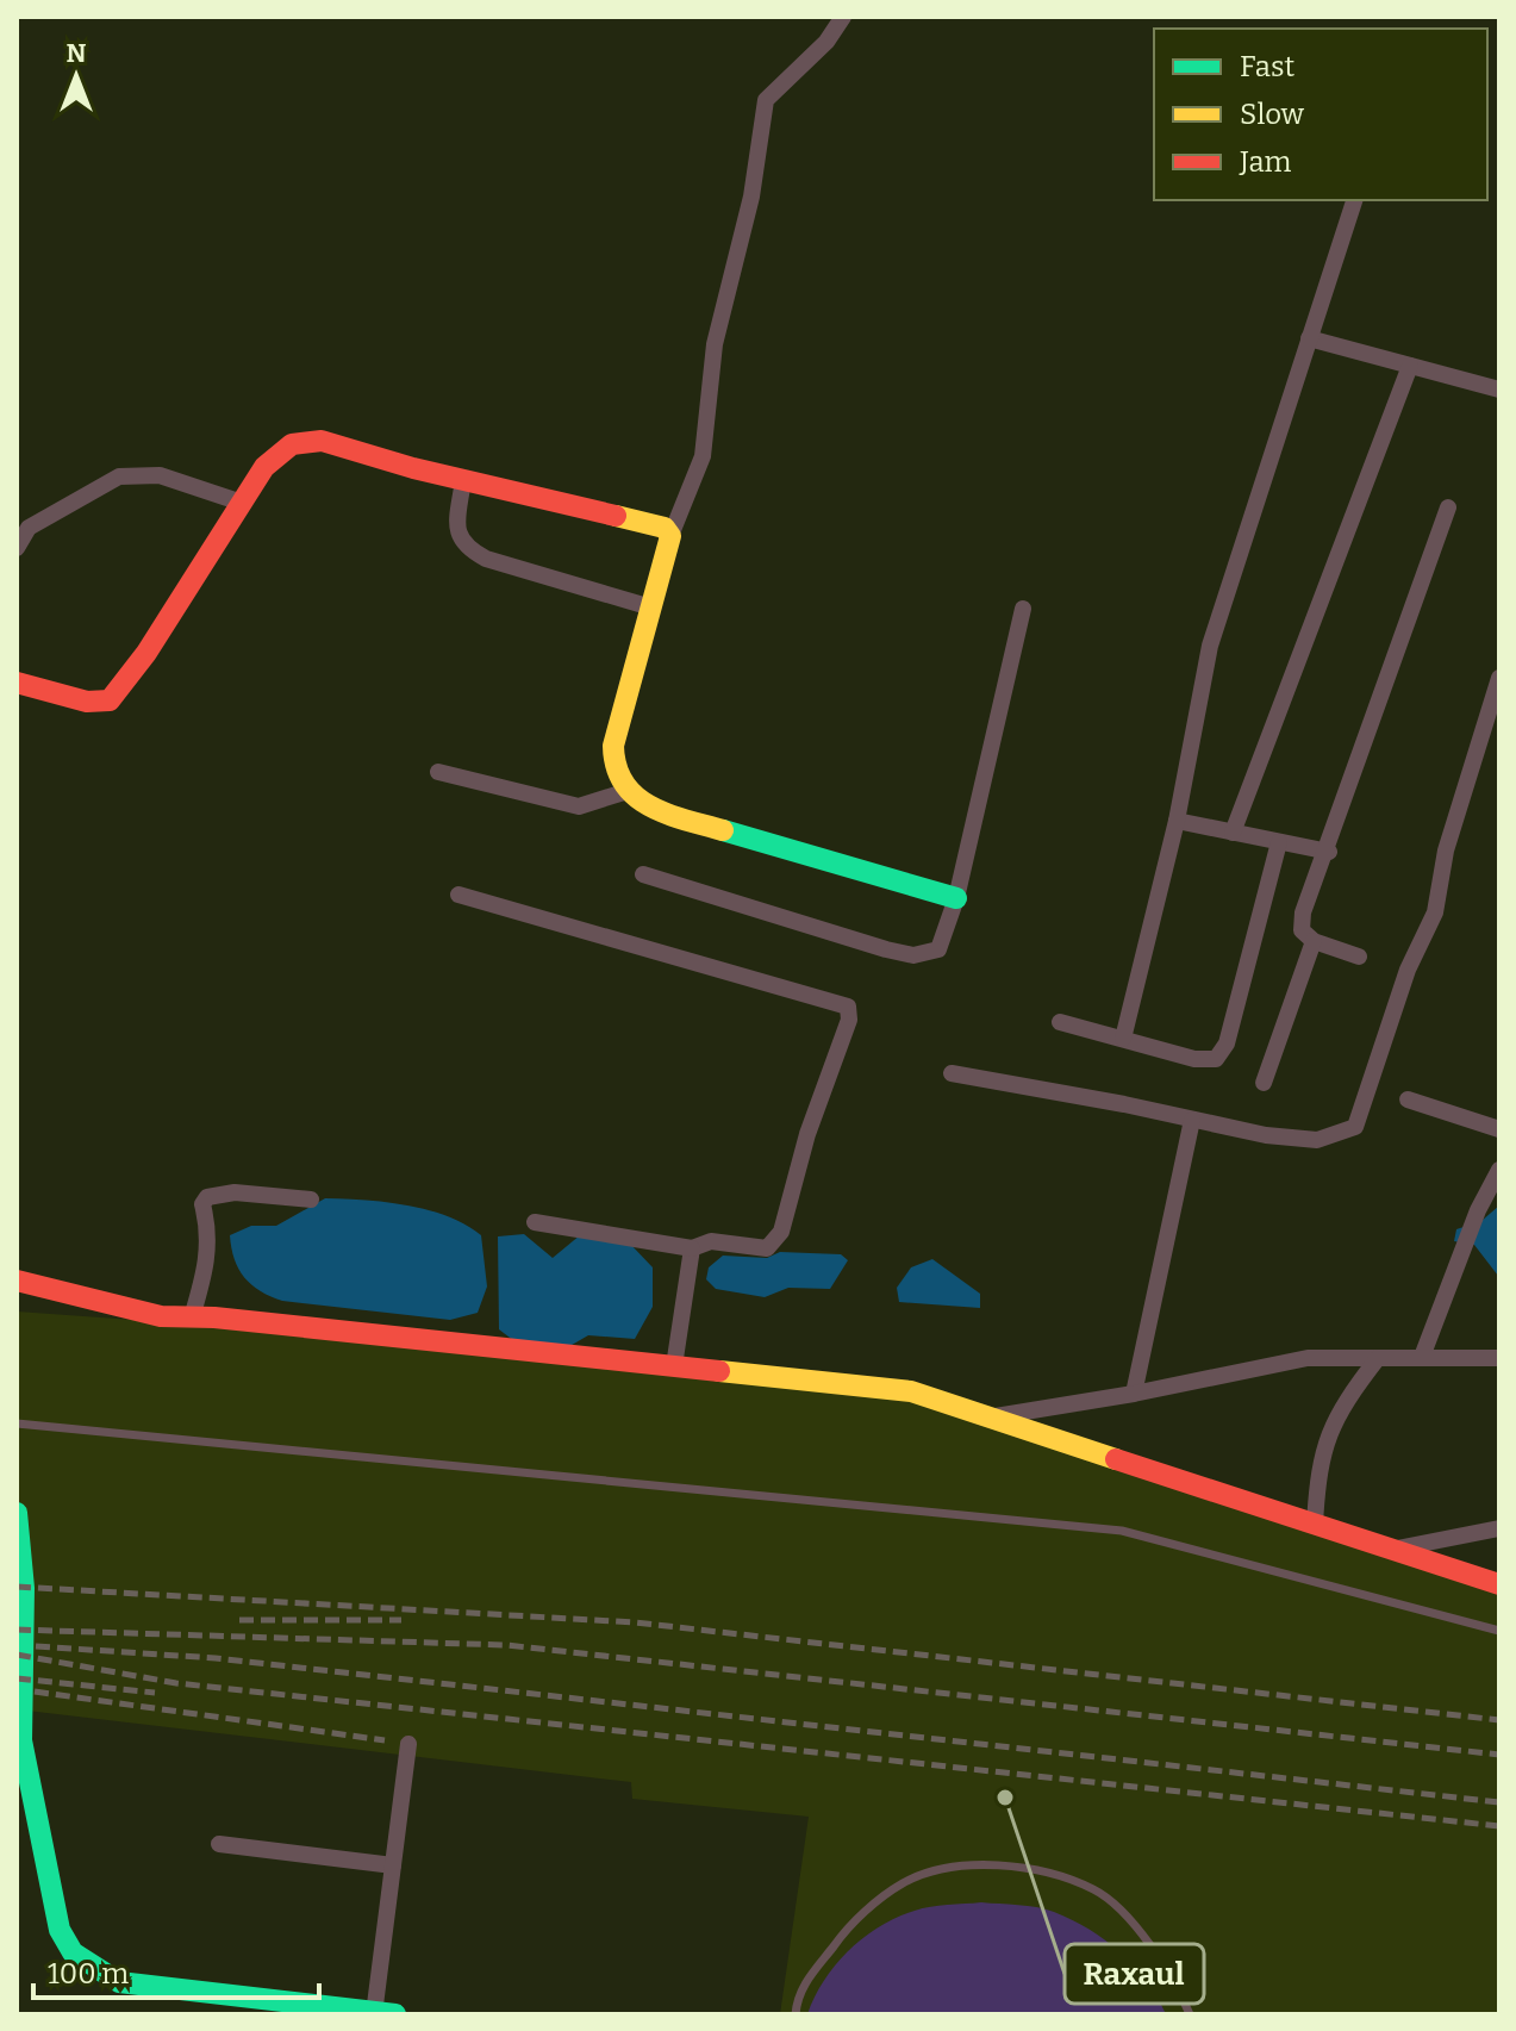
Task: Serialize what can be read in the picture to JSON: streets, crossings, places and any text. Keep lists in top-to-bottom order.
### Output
{
  "places": ["Raxaul"],
  "legend": ["Fast", "Slow", "Jam"],
  "scale_bar": "100 m",
  "north": "top"
}
